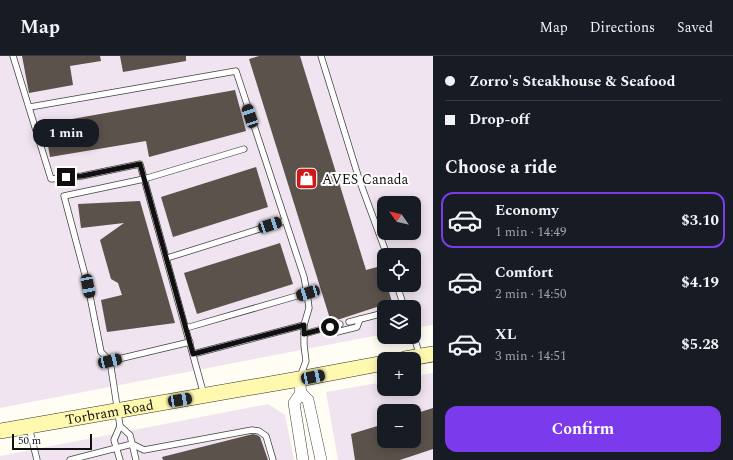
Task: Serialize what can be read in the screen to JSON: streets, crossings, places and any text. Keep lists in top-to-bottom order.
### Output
{
  "streets": {
    "main road": ["Torbram Road"]
  },
  "places": {
    "shop": ["AVES Canada"]
  },
  "scale_bar": "50 m",
  "north": "top left",
  "page": {
    "header": "Map",
    "nav": ["Map", "Directions", "Saved"],
    "banner": ["Zorro's Steakhouse & Seafood", "Drop-off"],
    "bubble": "1 min",
    "heading": "Choose a ride",
    "list": [
      {
        "name": "Economy",
        "note": "1 min · 14:49",
        "value": "$3.10"
      },
      {
        "name": "Comfort",
        "note": "2 min · 14:50",
        "value": "$4.19"
      },
      {
        "name": "XL",
        "note": "3 min · 14:51",
        "value": "$5.28"
      }
    ],
    "map_buttons": ["+", "−"],
    "buttons": "Confirm",
    "scale": "50 m"
  }
}
